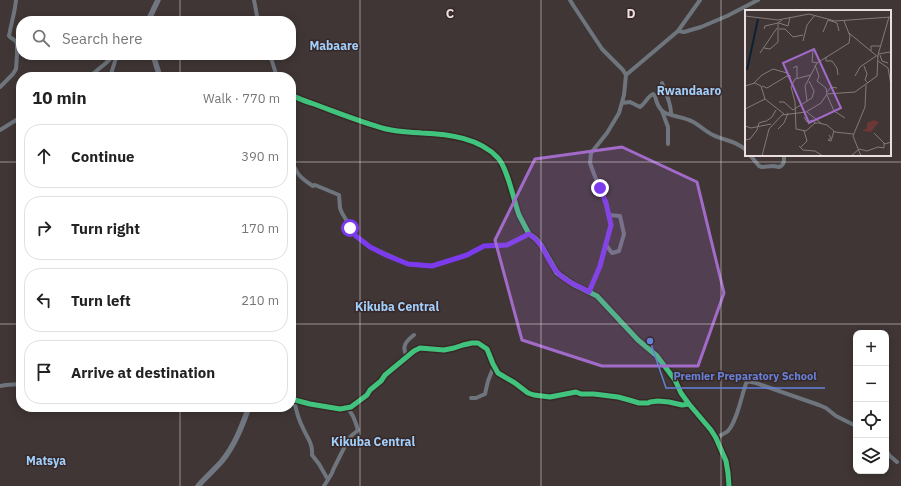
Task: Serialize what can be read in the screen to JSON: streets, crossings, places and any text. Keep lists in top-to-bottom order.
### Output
{
  "districts": [
    "Mabaare",
    "Rwandaaro",
    "Kikuba Central",
    "Kikuba Central",
    "Matsya"
  ],
  "places": ["Premier Preparatory School"],
  "page": {
    "search": "Search here",
    "heading": ["10 min", "Walk · 770 m"],
    "list": [
      ["Continue", "390 m"],
      ["Turn right", "170 m"],
      ["Turn left", "210 m"],
      "Arrive at destination"
    ],
    "map_buttons": ["+", "−"]
  },
  "grid": {
    "columns": ["C", "D"]
  }
}
